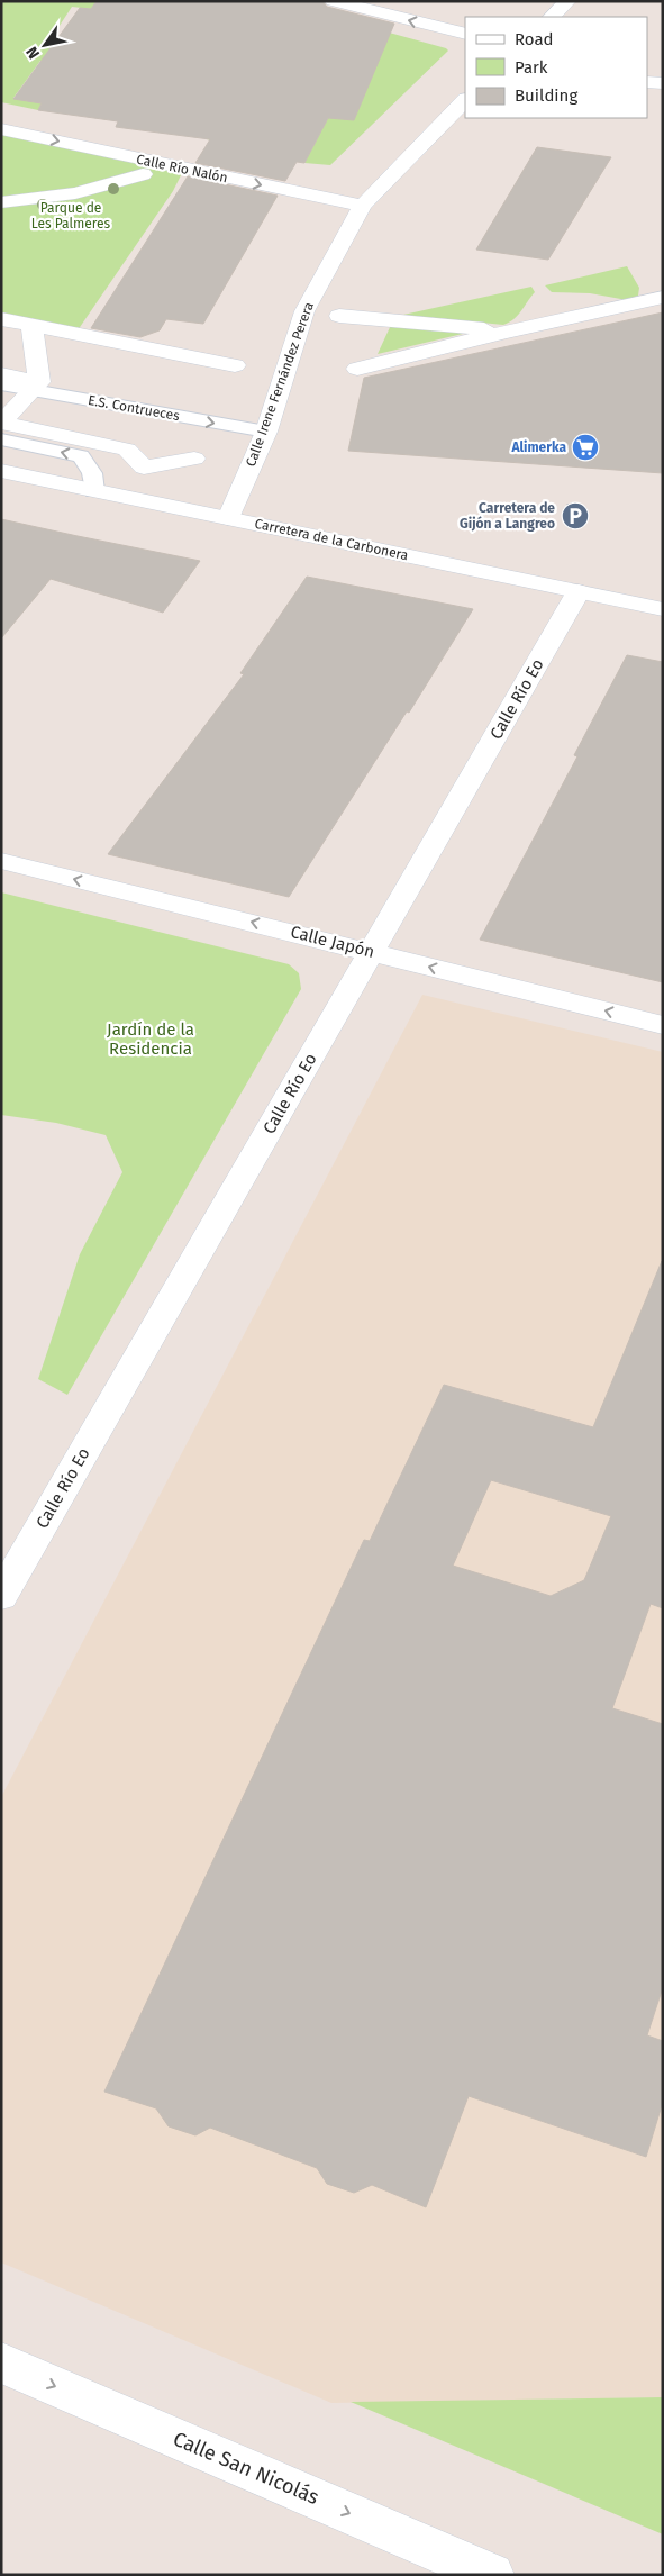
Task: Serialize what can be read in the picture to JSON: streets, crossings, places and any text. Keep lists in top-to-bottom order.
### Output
{
  "streets": {
    "street": [
      "Calle Río Nalón",
      "Calle Irene Fernández Perera",
      "Carretera de la Carbonera",
      "Calle Río Eo",
      "Calle Japón",
      "Calle San Nicolás"
    ],
    "lane": ["E.S. Contrueces"]
  },
  "crossings": [
    ["Calle Río Nalón", "Calle Irene Fernández Perera"],
    ["Calle Irene Fernández Perera", "E.S. Contrueces"],
    ["Calle Irene Fernández Perera", "Carretera de la Carbonera"],
    ["Carretera de la Carbonera", "Calle Río Eo"],
    ["Calle Río Eo", "Calle Japón"]
  ],
  "one_way": ["E.S. Contrueces", "Calle Japón", "Calle San Nicolás"],
  "parks": ["Parque de Les Palmeres", "Jardín de la Residencia"],
  "places": {
    "supermarket": ["Alimerka"],
    "parking": ["Carretera de Gijón a Langreo"]
  },
  "legend": ["Road", "Park", "Building"],
  "north": "bottom left"
}
